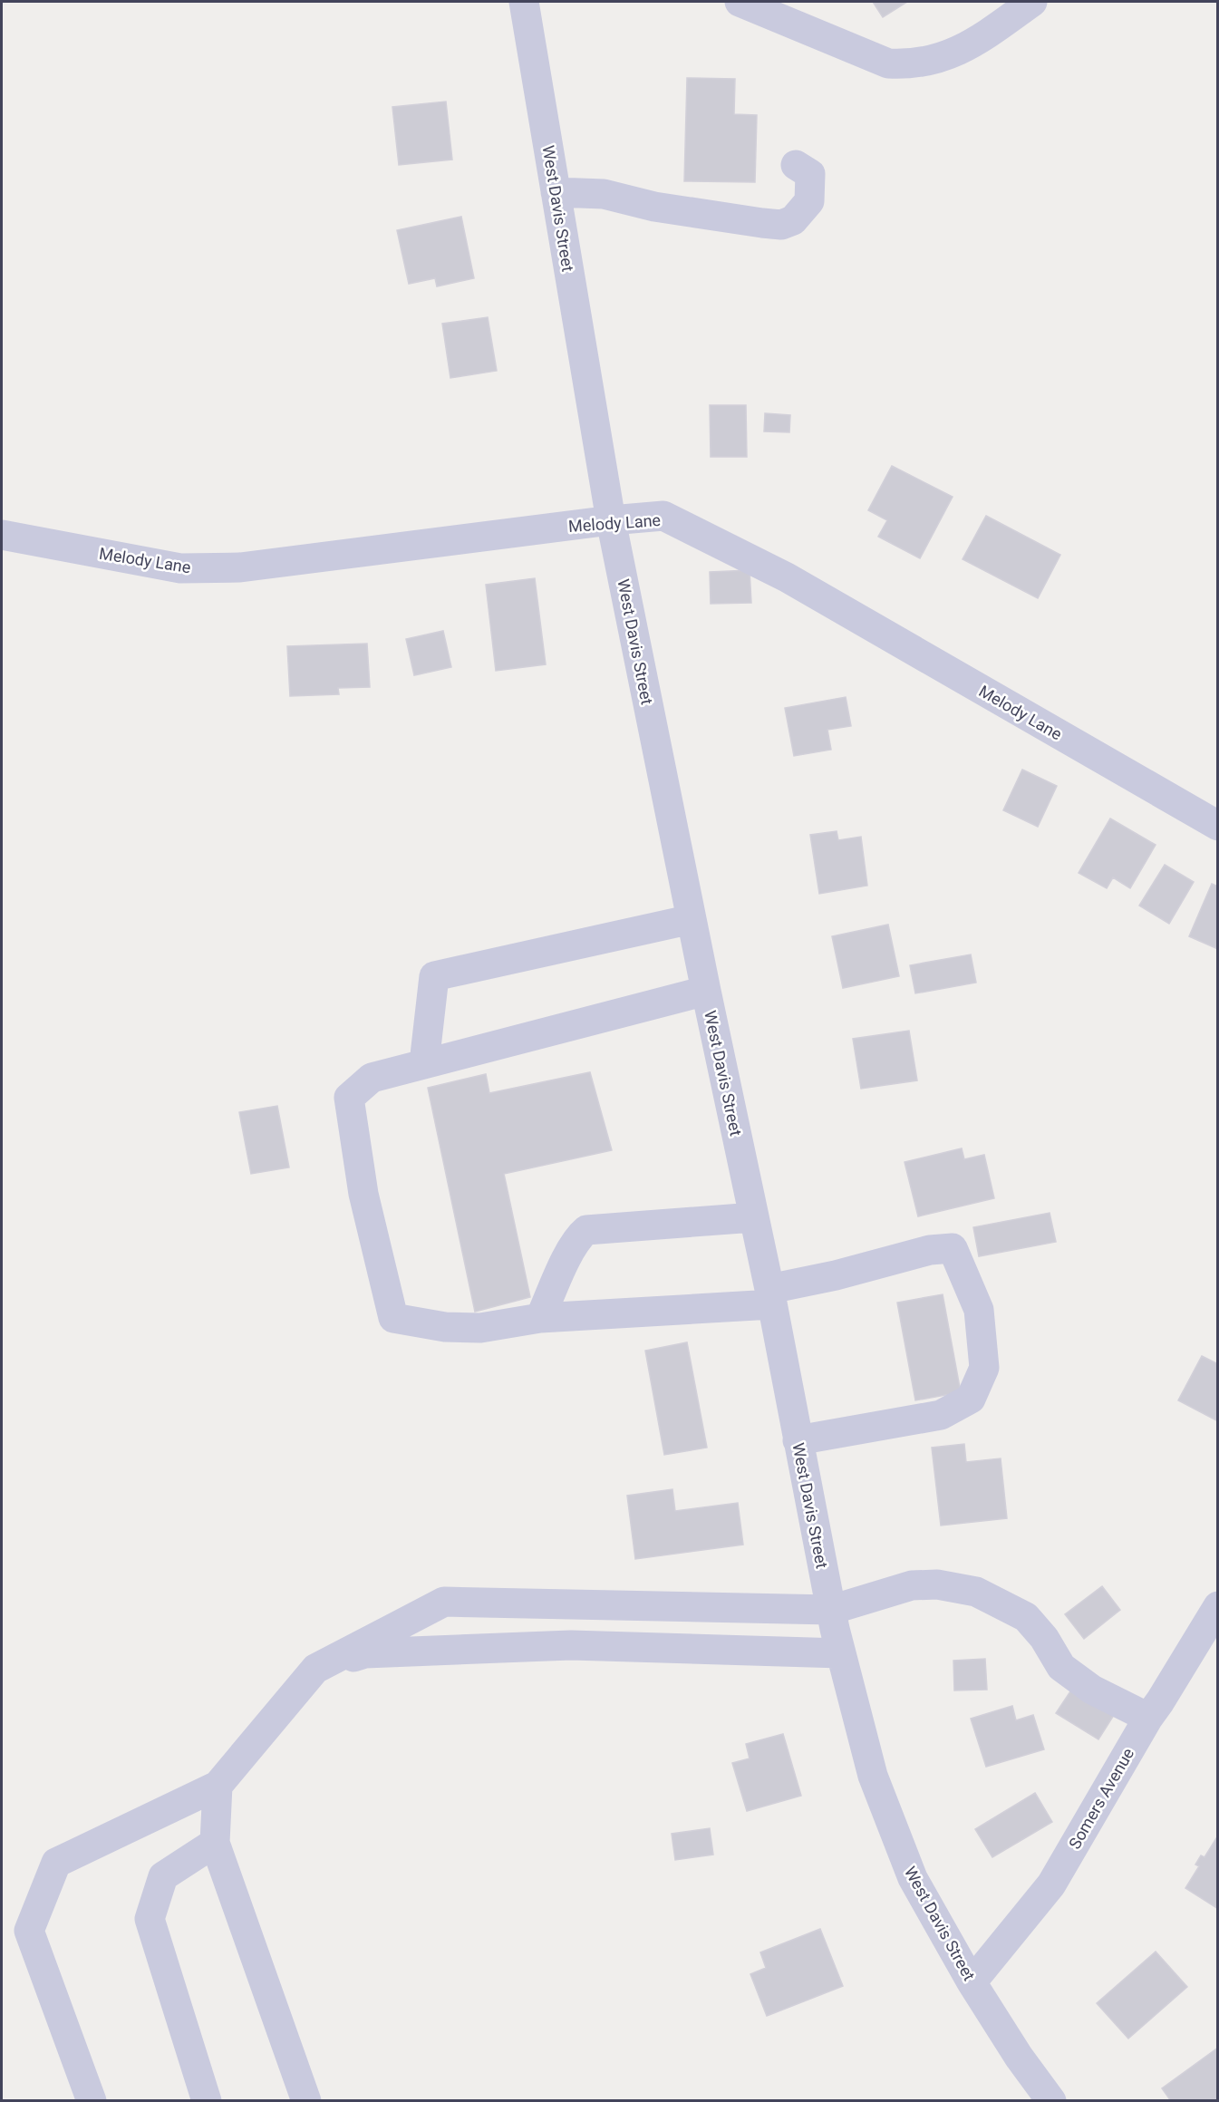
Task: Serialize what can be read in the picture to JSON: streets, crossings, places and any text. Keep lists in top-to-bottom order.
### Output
{
  "streets": {
    "street": ["West Davis Street", "Melody Lane", "Somers Avenue"]
  },
  "crossings": [
    ["West Davis Street", "Melody Lane"],
    ["West Davis Street", "Somers Avenue"]
  ]
}
